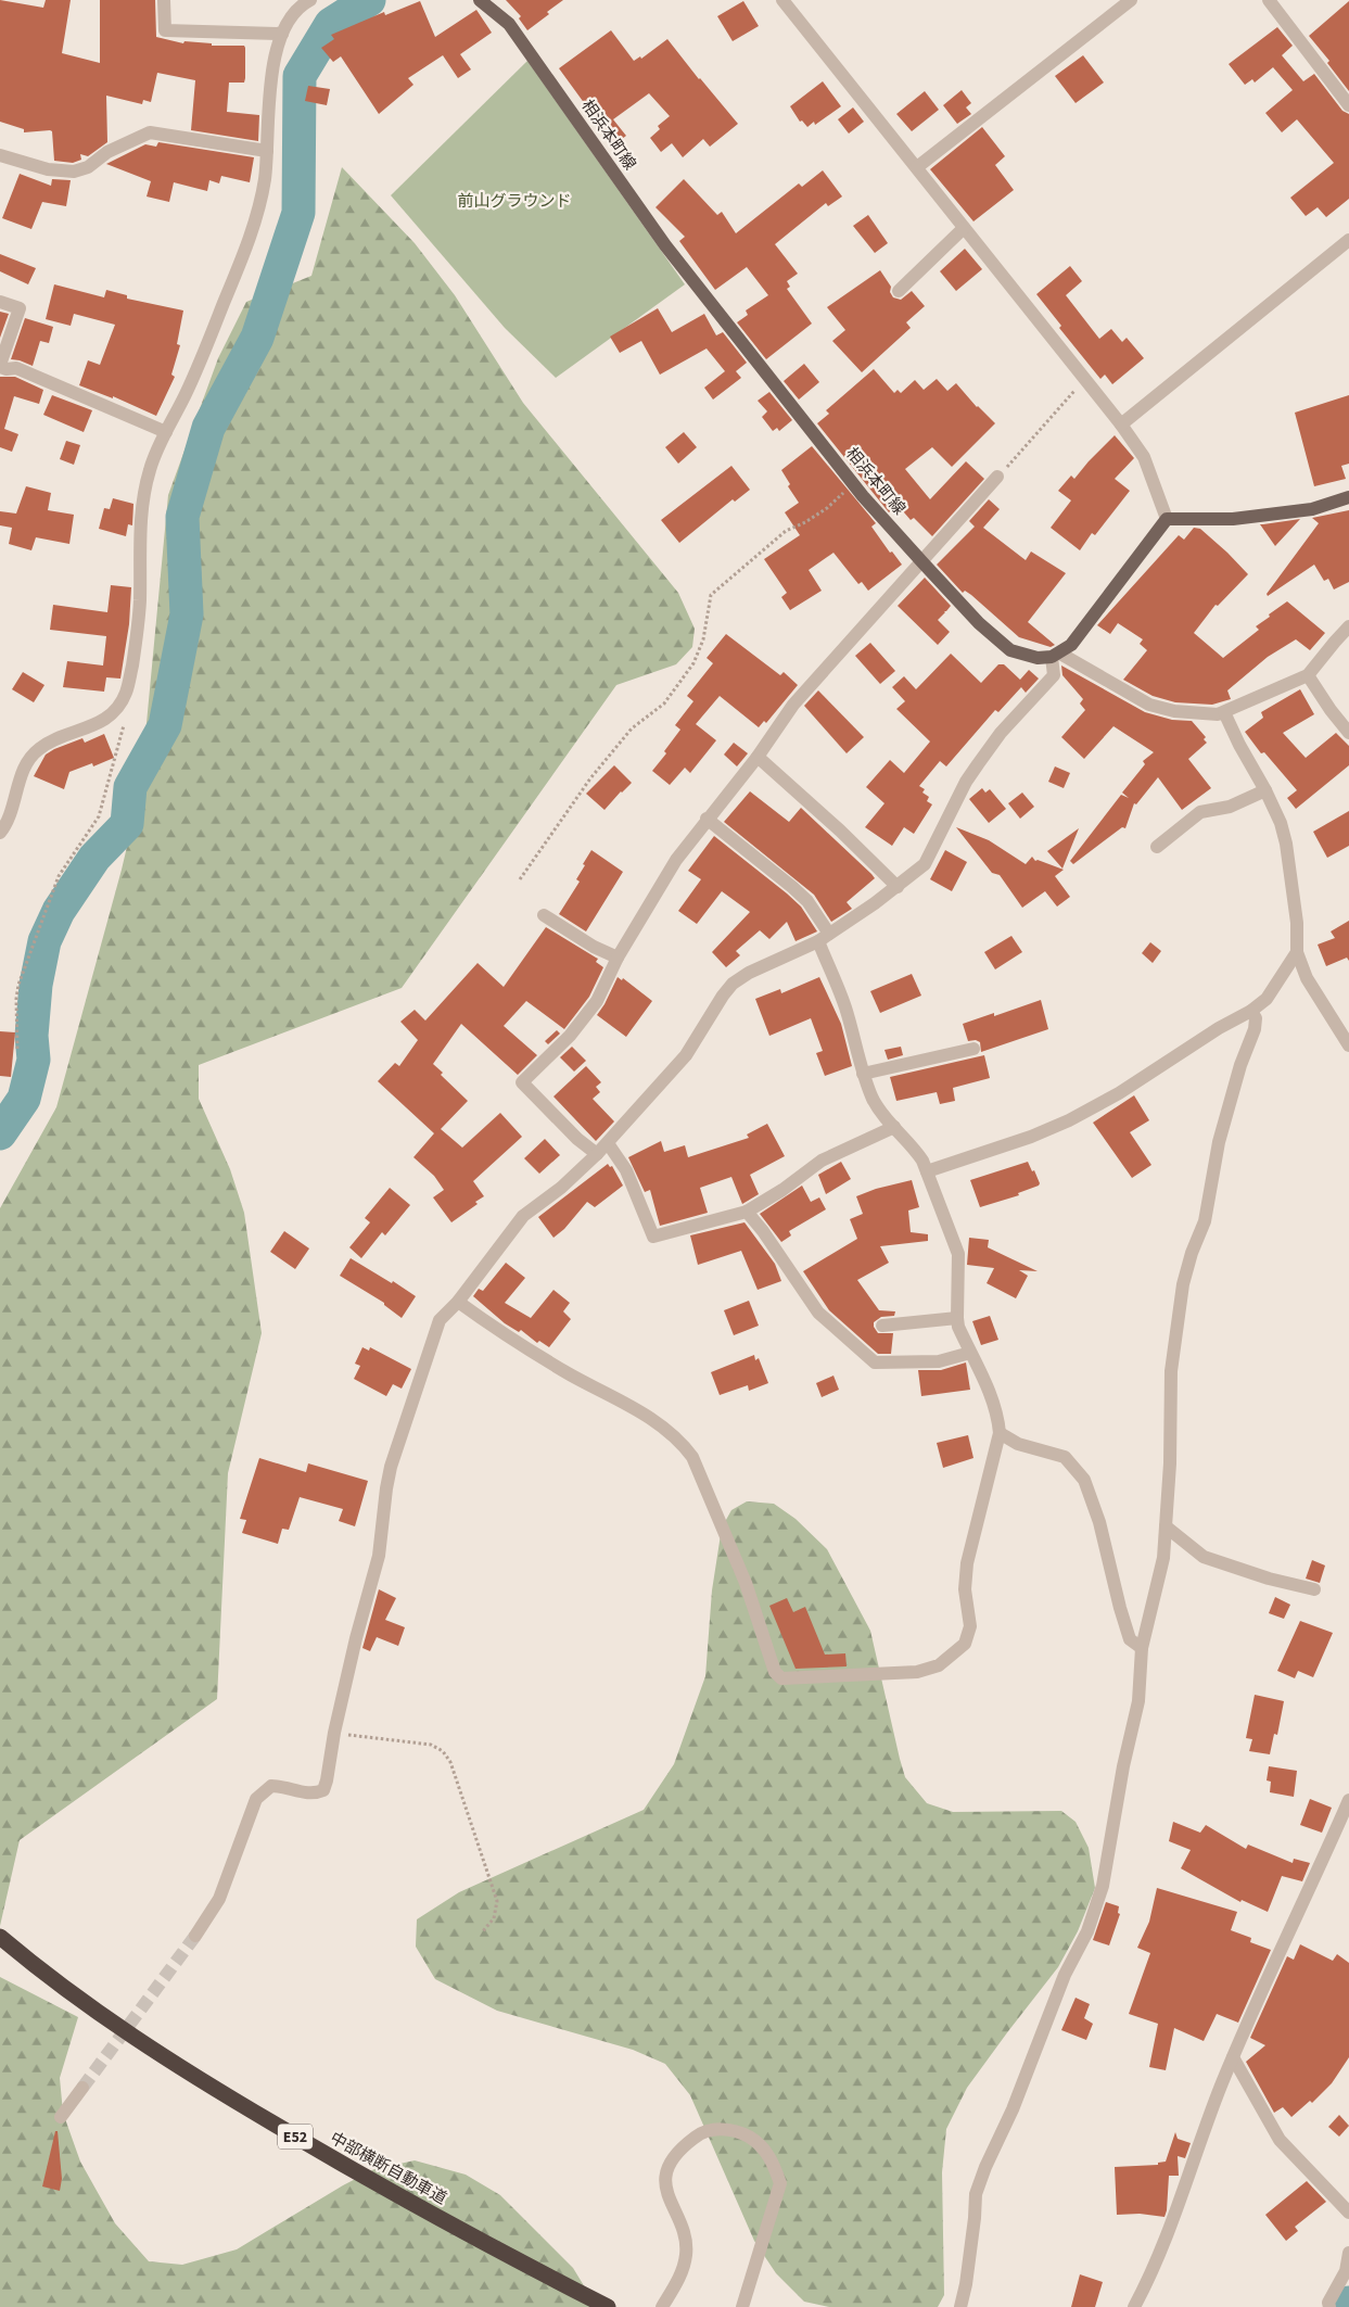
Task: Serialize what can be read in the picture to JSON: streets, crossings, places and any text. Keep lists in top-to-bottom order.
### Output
{
  "streets": {
    "highway": ["E52", "中部横断自動車道"],
    "main road": ["相浜本町線"]
  },
  "parks": ["前山グラウンド"]
}
